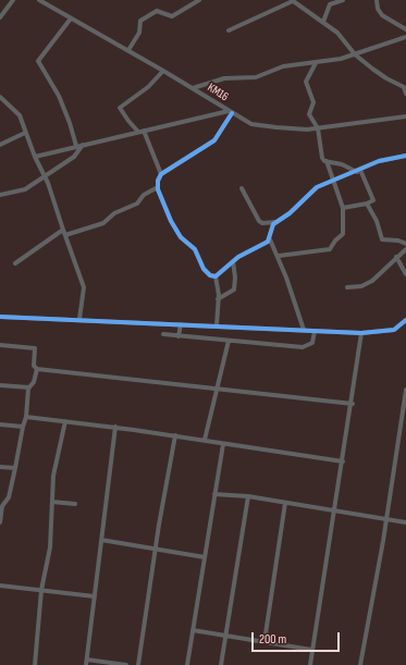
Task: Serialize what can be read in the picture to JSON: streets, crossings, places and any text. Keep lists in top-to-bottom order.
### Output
{
  "streets": {
    "street": ["KM16"]
  },
  "scale_bar": "200 m"
}
